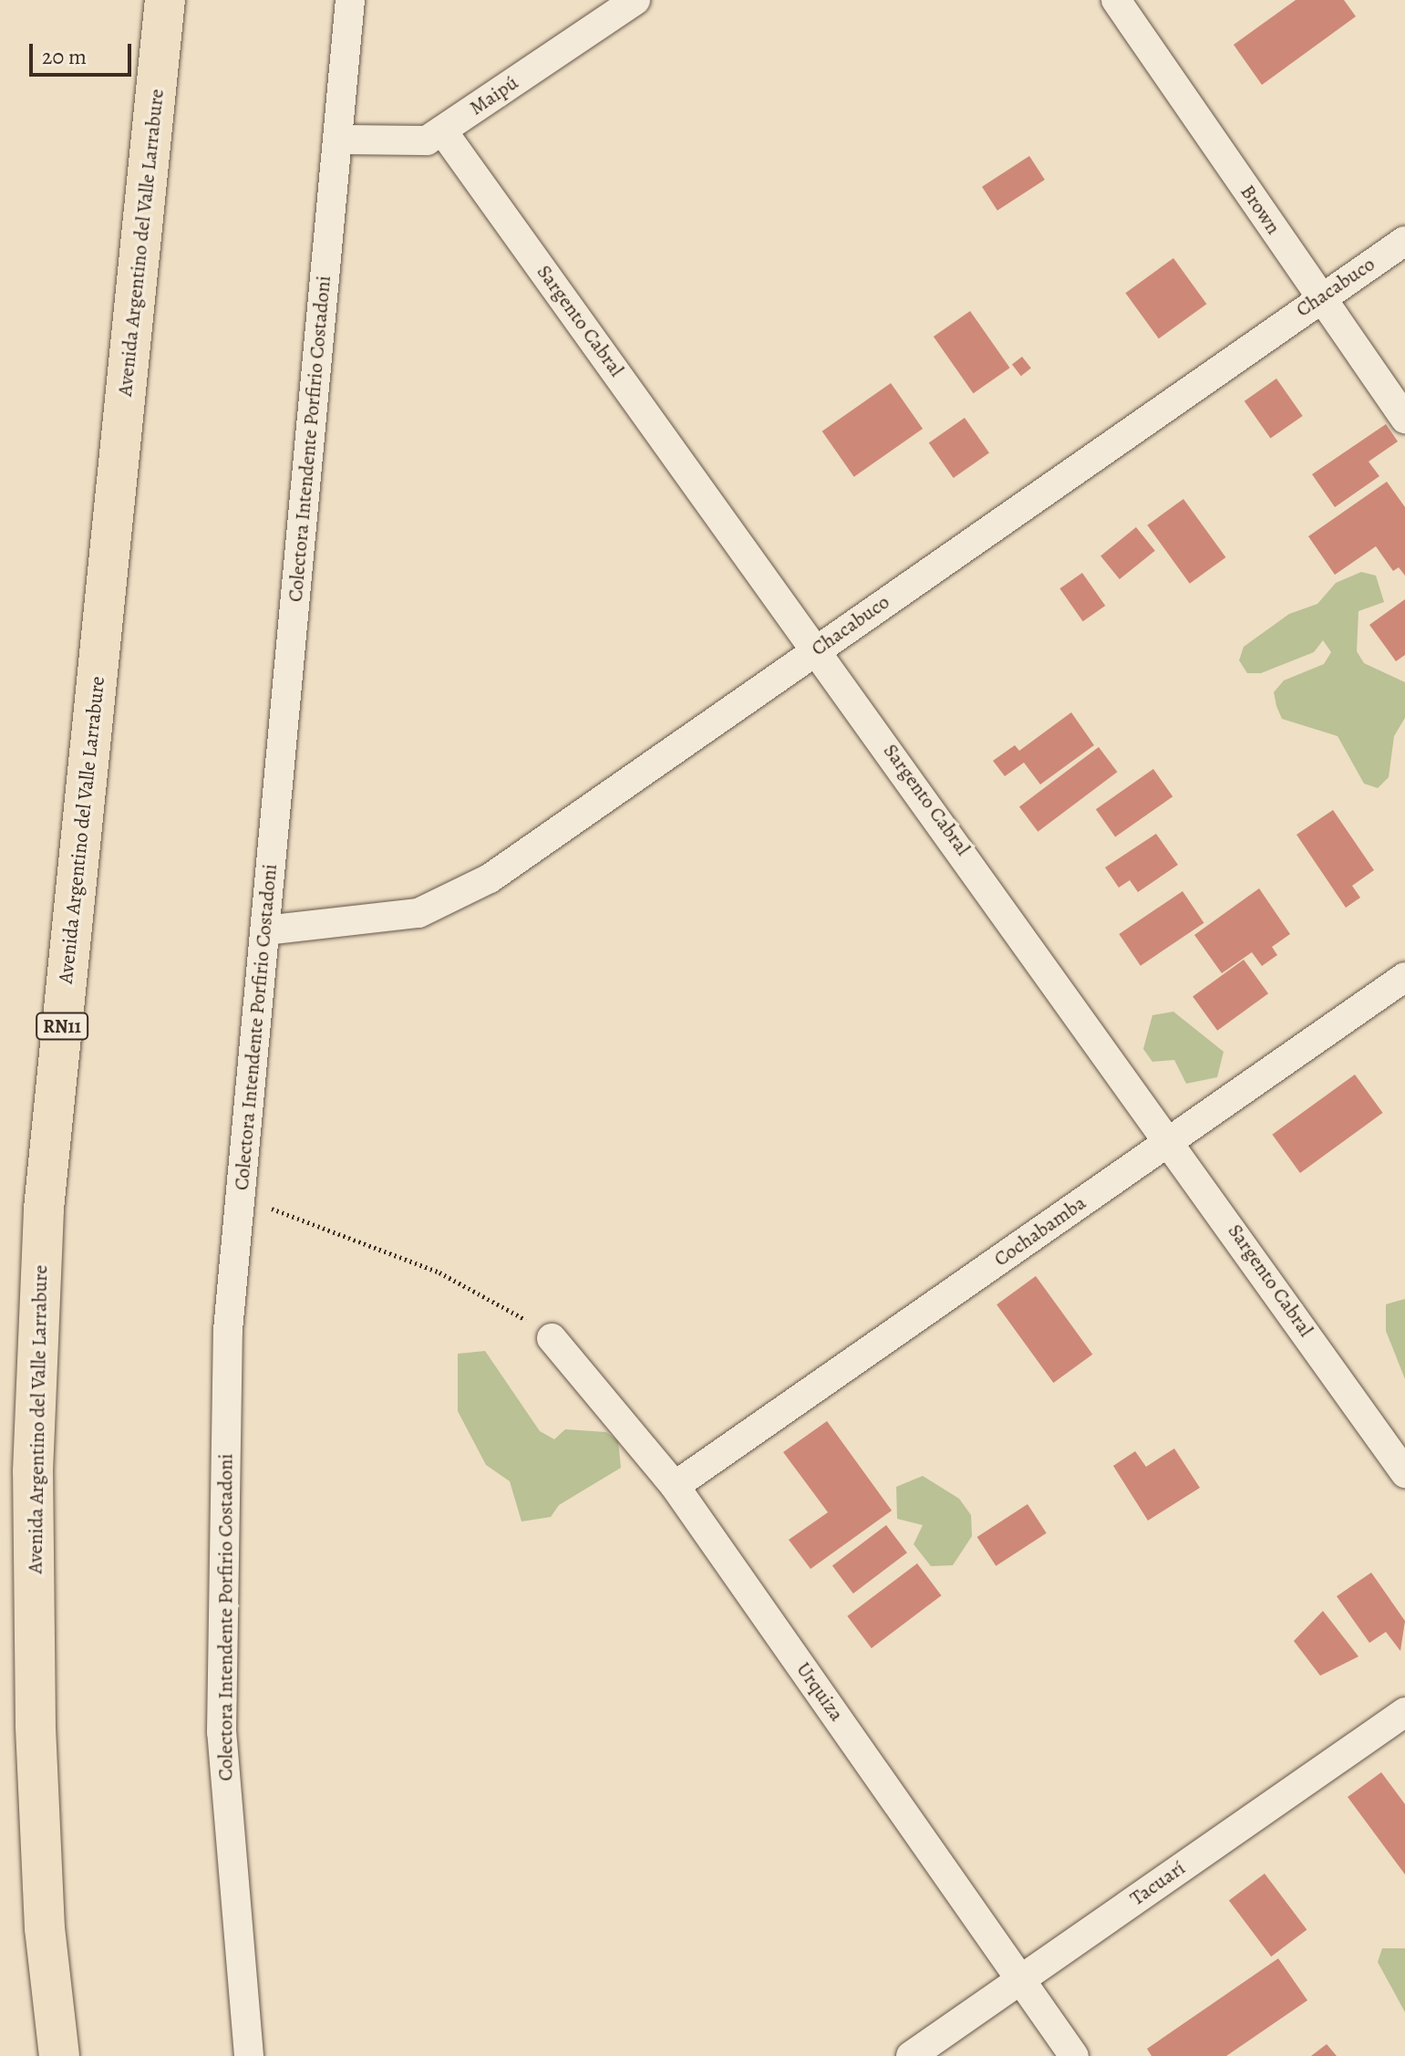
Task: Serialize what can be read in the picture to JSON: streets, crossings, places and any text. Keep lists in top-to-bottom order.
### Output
{
  "streets": {
    "highway": ["Avenida Argentino del Valle Larrabure", "RN11"],
    "street": [
      "Maipú",
      "Brown",
      "Chacabuco",
      "Sargento Cabral",
      "Colectora Intendente Porfirio Costadoni",
      "Cochabamba",
      "Urquiza",
      "Tacuarí"
    ]
  },
  "crossings": [
    ["Maipú", "Sargento Cabral"],
    ["Maipú", "Colectora Intendente Porfirio Costadoni"],
    ["Brown", "Chacabuco"],
    ["Chacabuco", "Sargento Cabral"],
    ["Chacabuco", "Colectora Intendente Porfirio Costadoni"],
    ["Sargento Cabral", "Cochabamba"],
    ["Cochabamba", "Urquiza"],
    ["Urquiza", "Tacuarí"]
  ],
  "scale_bar": "20 m"
}
